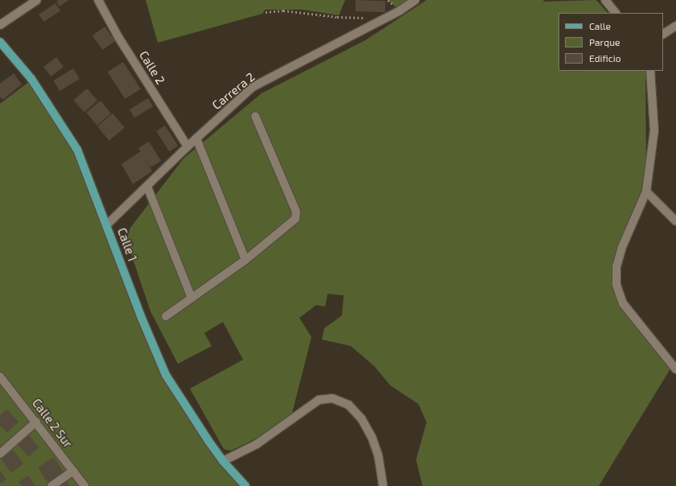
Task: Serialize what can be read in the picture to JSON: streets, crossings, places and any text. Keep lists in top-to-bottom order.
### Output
{
  "streets": {
    "main road": ["Calle 1"],
    "street": ["Calle 2", "Carrera 2", "Calle 2 Sur"]
  },
  "crossings": [
    ["Calle 2", "Carrera 2"],
    ["Carrera 2", "Calle 1"]
  ],
  "legend": ["Calle", "Parque", "Edificio"]
}
